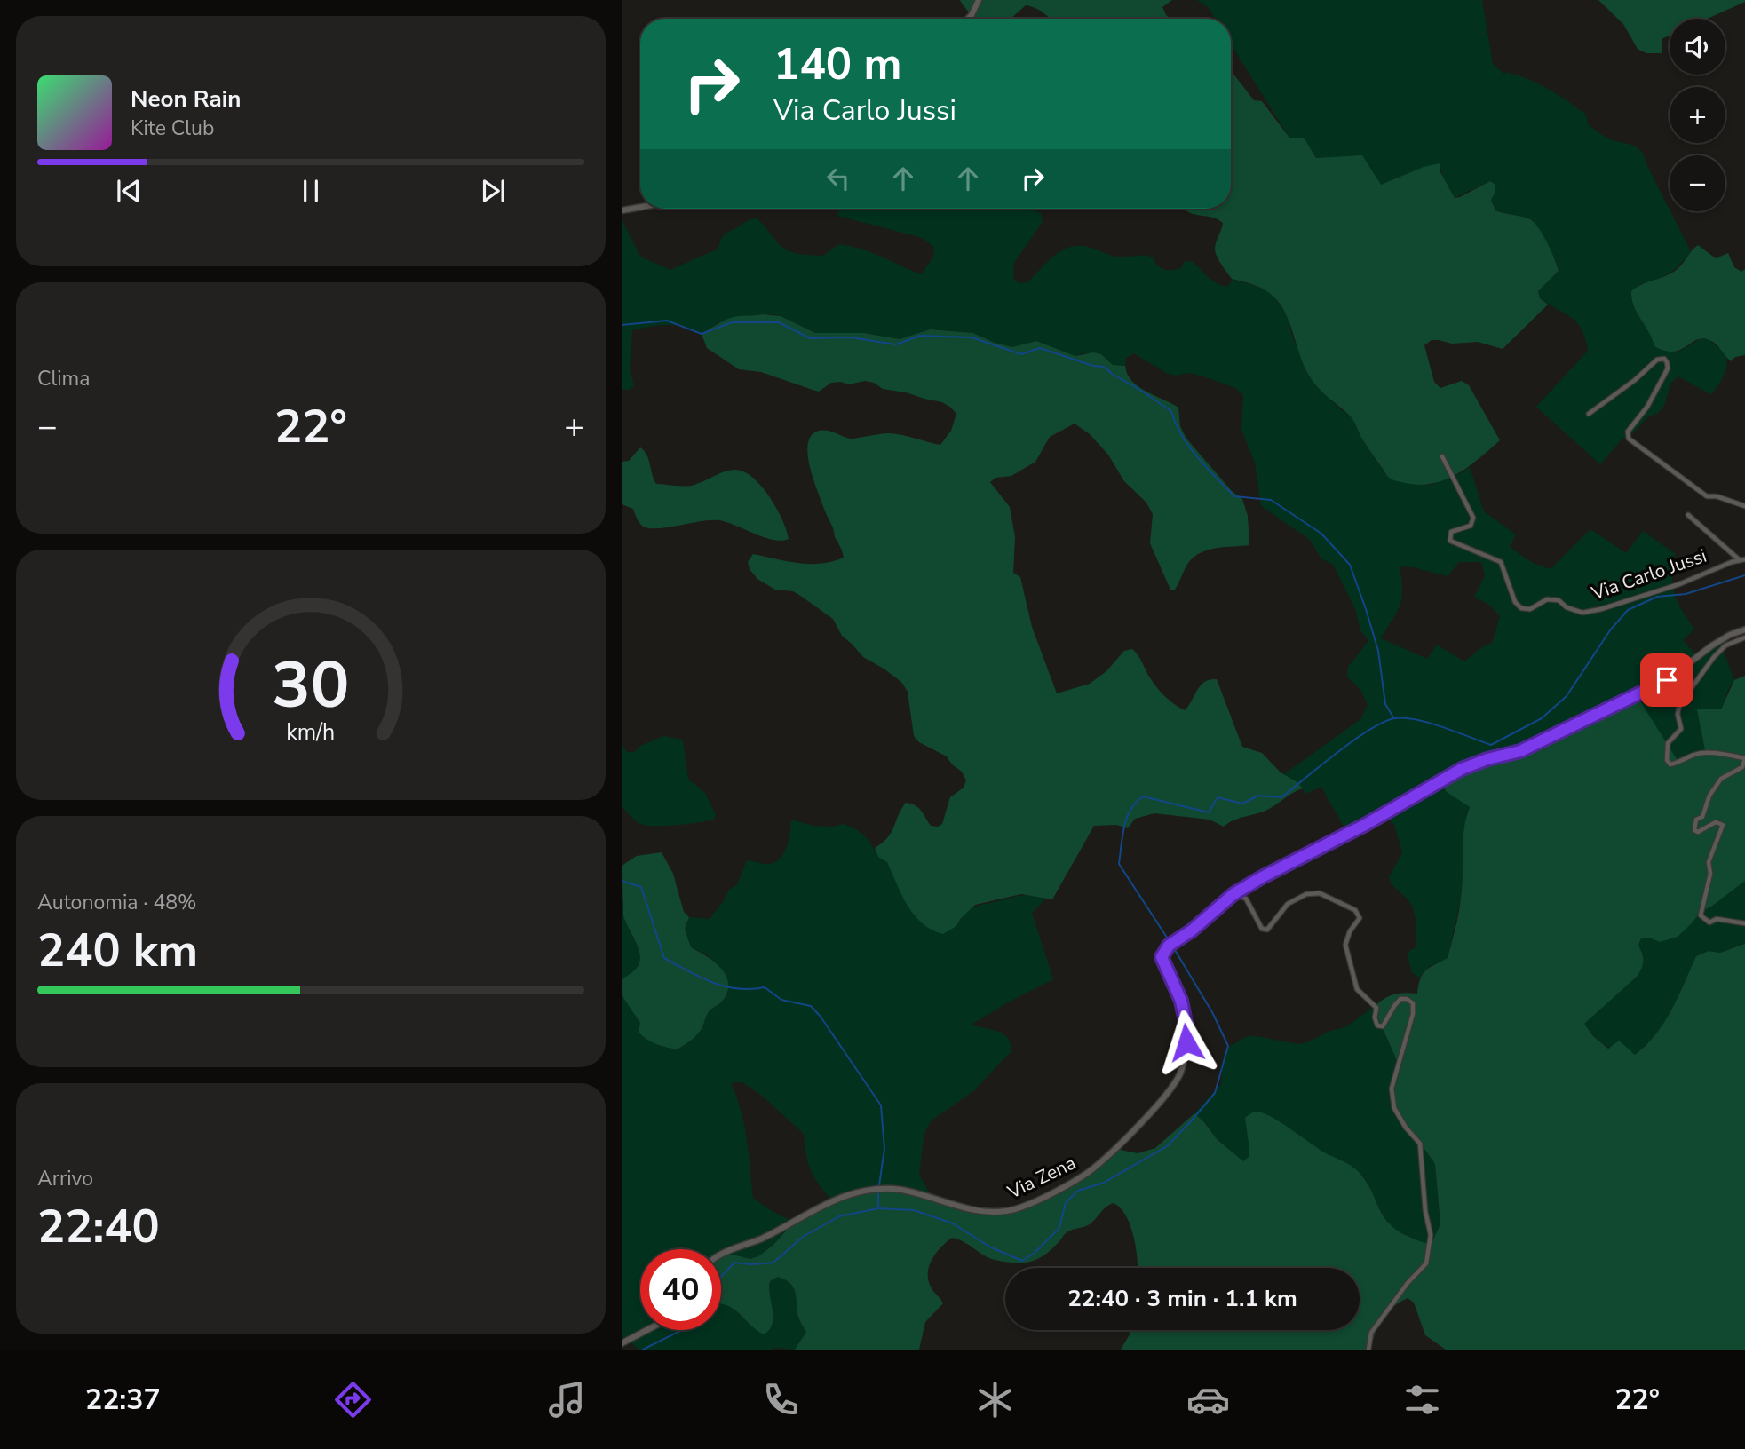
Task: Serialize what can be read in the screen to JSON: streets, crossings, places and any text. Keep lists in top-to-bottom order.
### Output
{
  "streets": {
    "street": ["Via Carlo Jussi", "Via Zena"]
  },
  "page": {
    "map_buttons": ["+", "−"],
    "turn": ["140 m", "Via Carlo Jussi"],
    "song": ["Neon Rain", "Kite Club"],
    "tile": [
      "Clima",
      ["Autonomia · 48%", "240 km"],
      ["Arrivo", "22:40"]
    ],
    "heat": ["−", "22°", "+"],
    "limit": "40",
    "trip": "22:40 · 3 min · 1.1 km",
    "tabs": ["22:37", "22°"],
    "gauge": ["30", "km/h"]
  }
}
